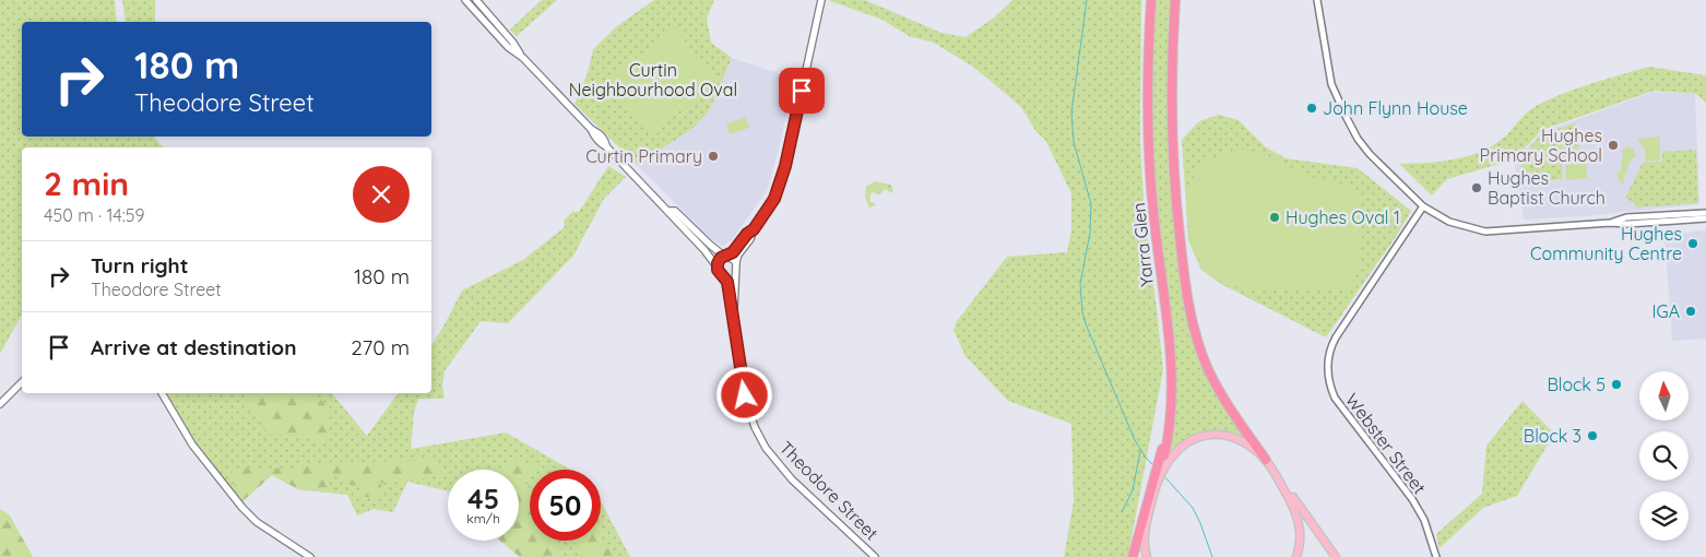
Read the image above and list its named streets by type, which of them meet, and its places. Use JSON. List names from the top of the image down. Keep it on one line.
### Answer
{"streets":{"highway":["Yarra Glen"],"main road":["Theodore Street"],"street":["Webster Street"]},"parks":["Curtin Neighbourhood Oval"],"places":["John Flynn House","Hughes Primary School","Curtin Primary","Hughes Baptist Church","Hughes Oval 1","Hughes Community Centre","IGA","Block 5","Block 3"],"north":"top","page":{"turn":["180 m","Theodore Street"],"heading":["2 min","450 m · 14:59"],"list":[{"name":"Turn right","note":"Theodore Street","value":"180 m"},{"name":"Arrive at destination","value":"270 m"}],"speed":"45 km/h","limit":"50"}}
